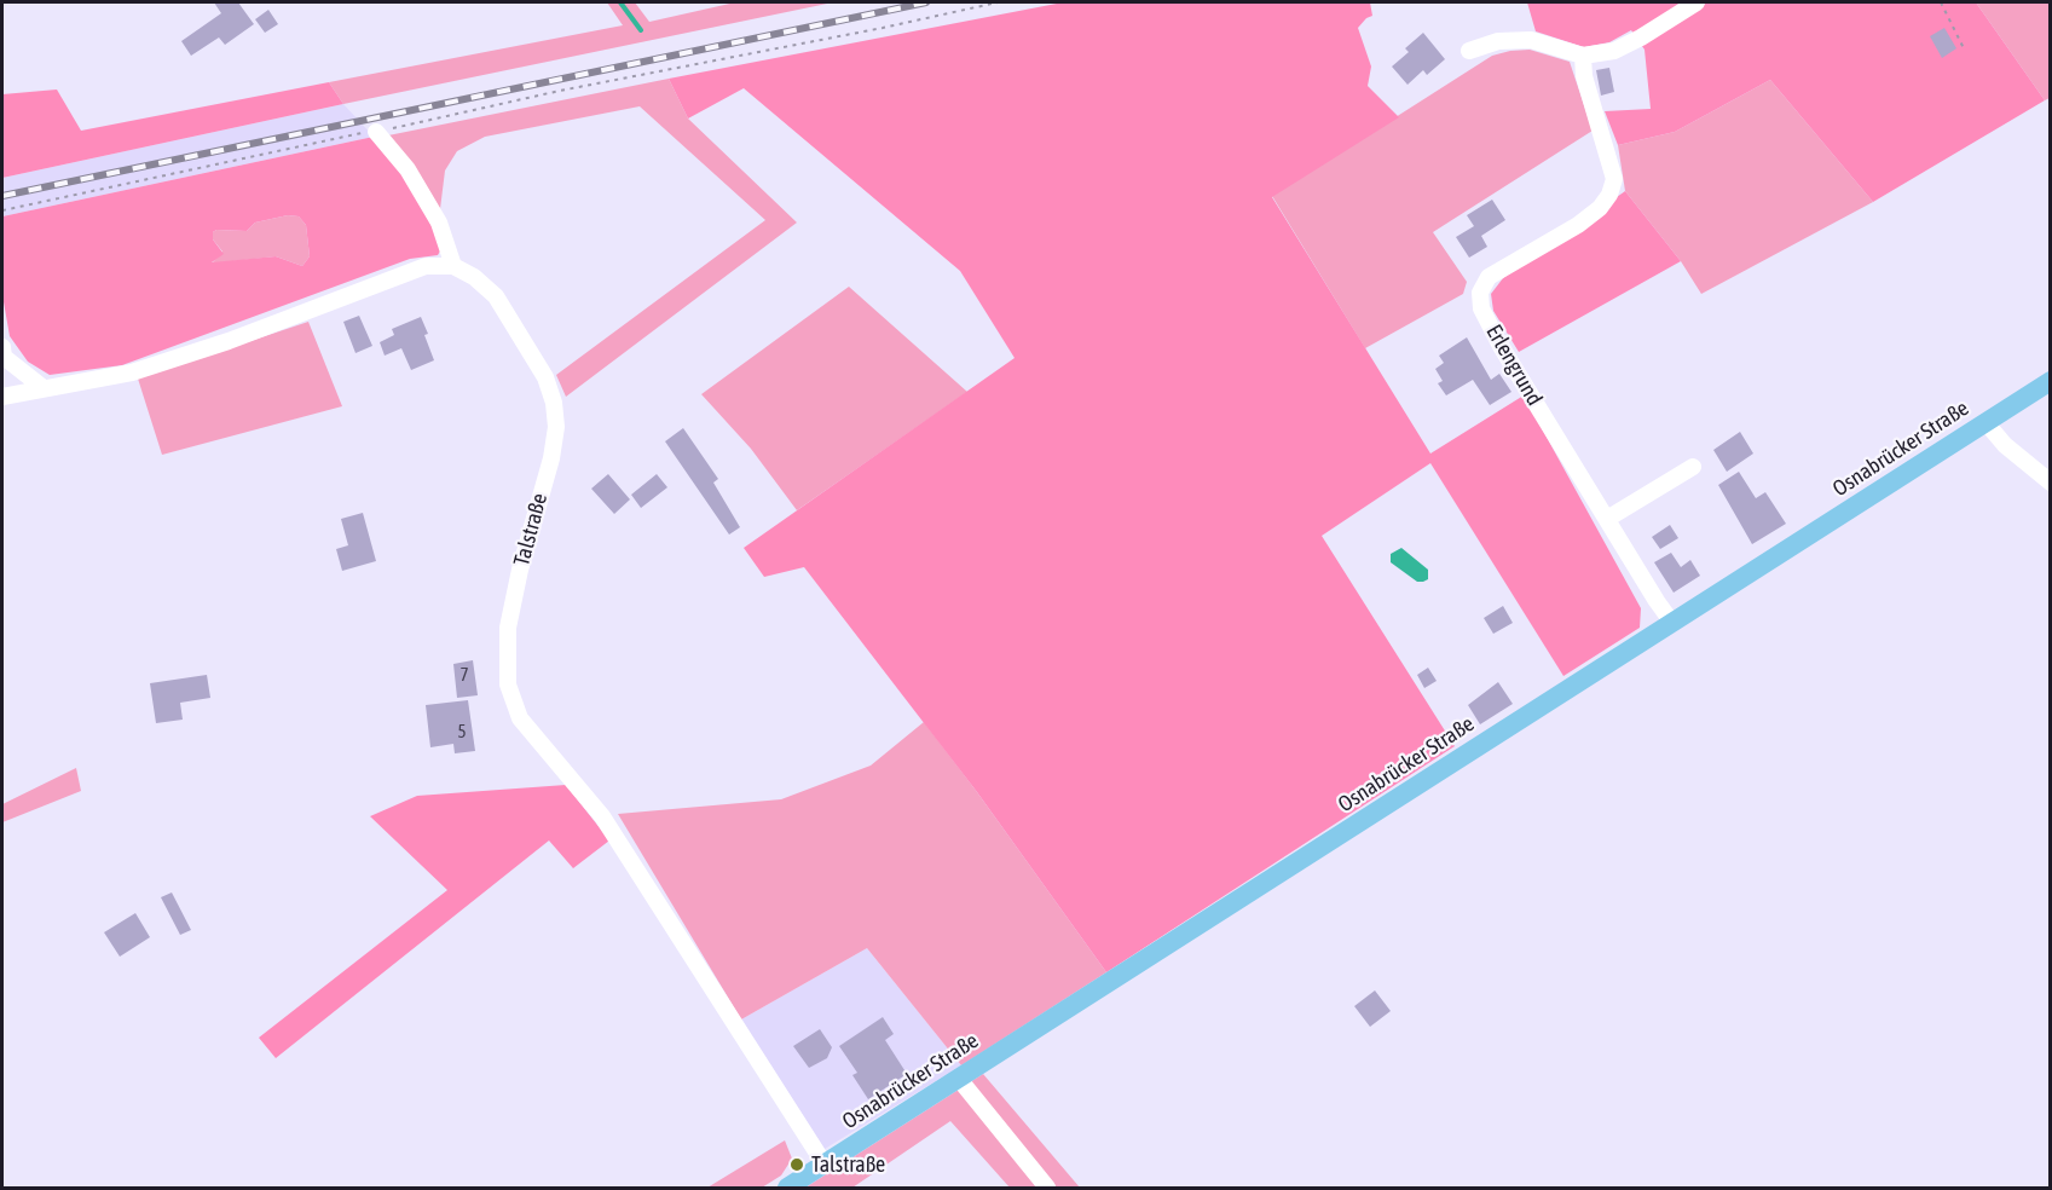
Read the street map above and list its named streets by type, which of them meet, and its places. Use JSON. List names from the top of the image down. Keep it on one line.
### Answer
{"streets":{"main road":["Osnabrücker Straße"],"street":["Erlengrund","Talstraße"]},"crossings":[["Erlengrund","Osnabrücker Straße"],["Osnabrücker Straße","Talstraße"]],"places":["Talstraße"],"house_numbers":["7","5"]}
